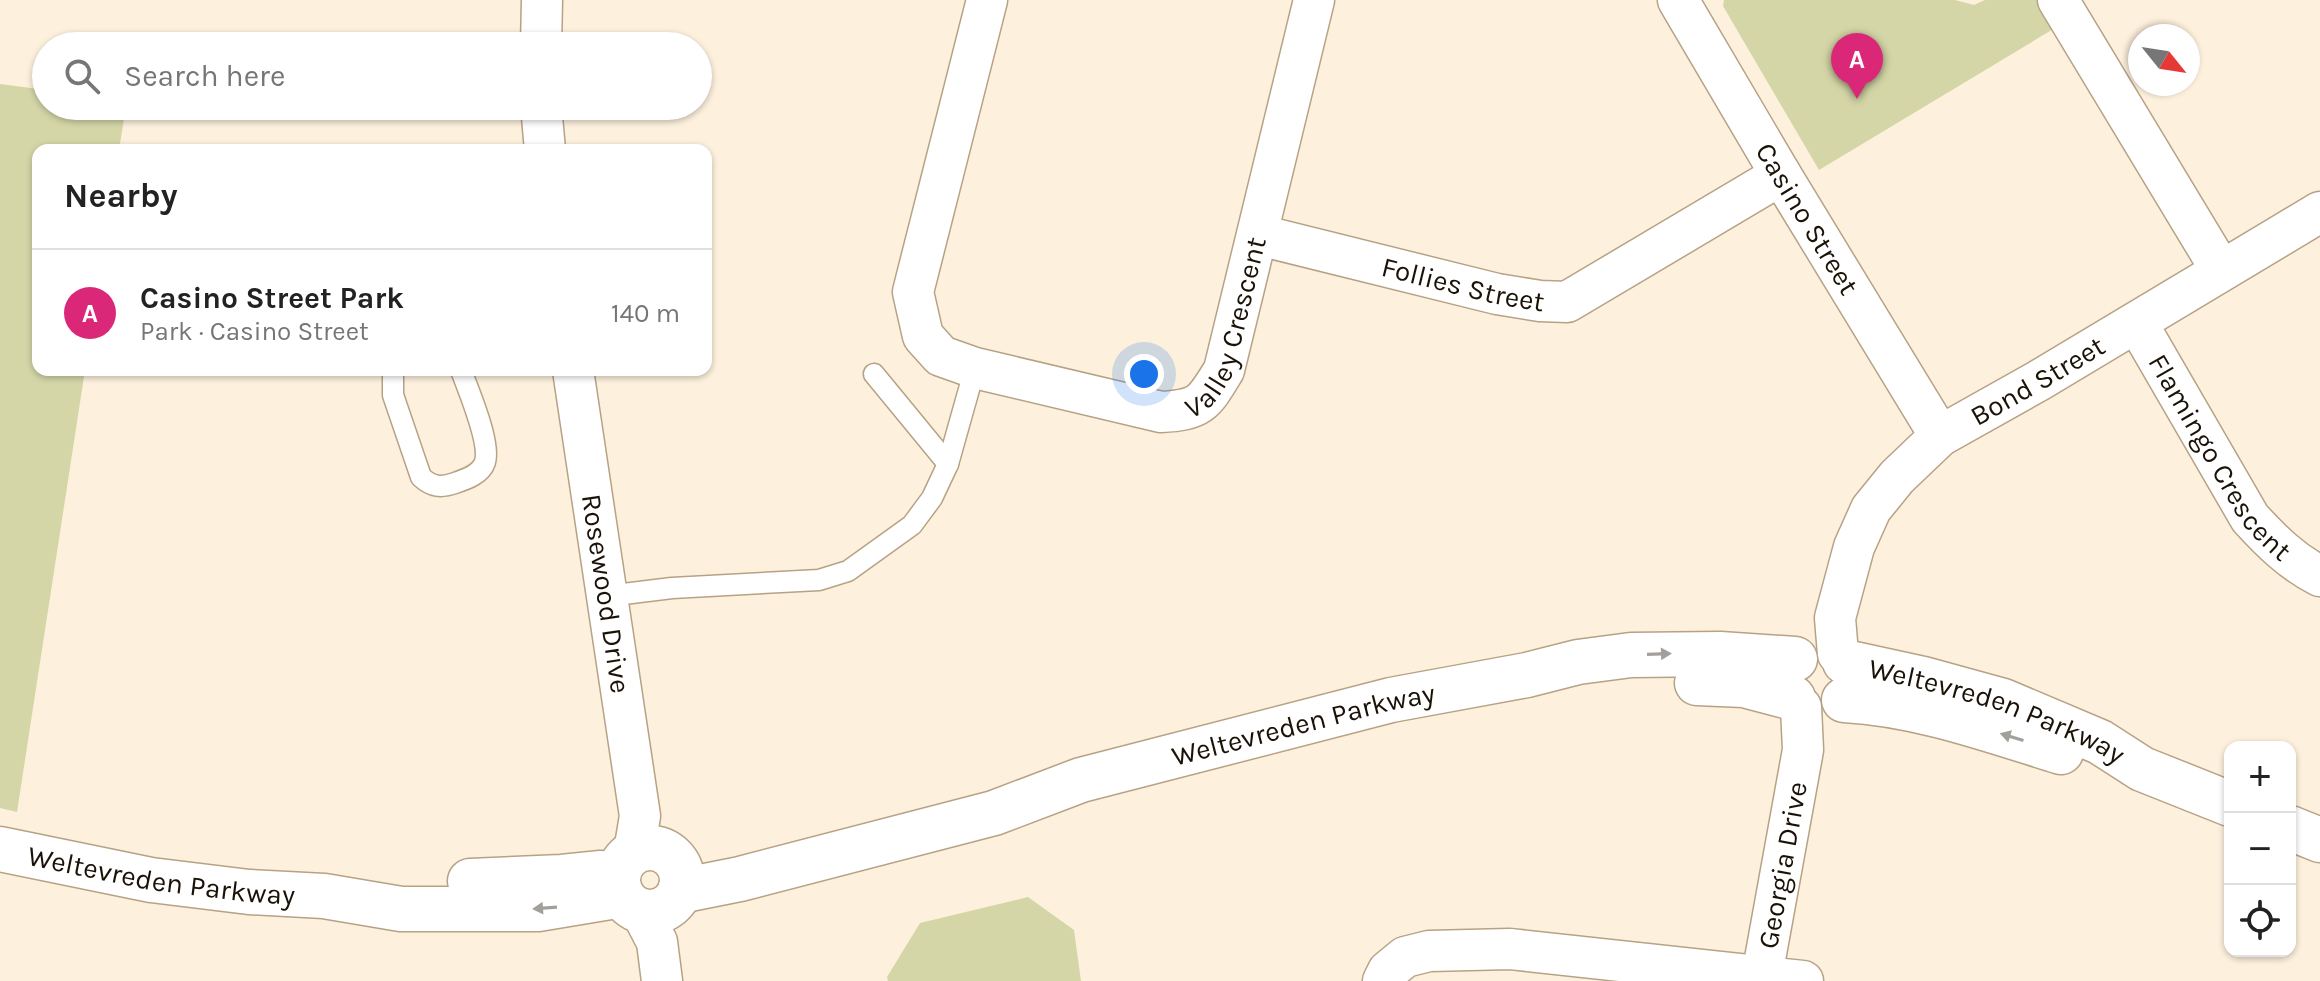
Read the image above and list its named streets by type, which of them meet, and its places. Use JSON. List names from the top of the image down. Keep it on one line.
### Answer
{"streets":{"street":["Casino Street","Follies Street","Valley Crescent","Bond Street","Flamingo Crescent","Rosewood Drive","Weltevreden Parkway","Georgia Drive"]},"crossings":[["Casino Street","Follies Street"],["Casino Street","Bond Street"],["Follies Street","Valley Crescent"],["Bond Street","Flamingo Crescent"],["Bond Street","Weltevreden Parkway"],["Bond Street","Georgia Drive"],["Rosewood Drive","Weltevreden Parkway"],["Weltevreden Parkway","Georgia Drive"]],"north":"bottom right","page":{"search":"Search here","pins":"A","heading":"Nearby","list":[{"mark":"A","name":"Casino Street Park","note":"Park · Casino Street","value":"140 m"}],"map_buttons":["+","−"]}}
